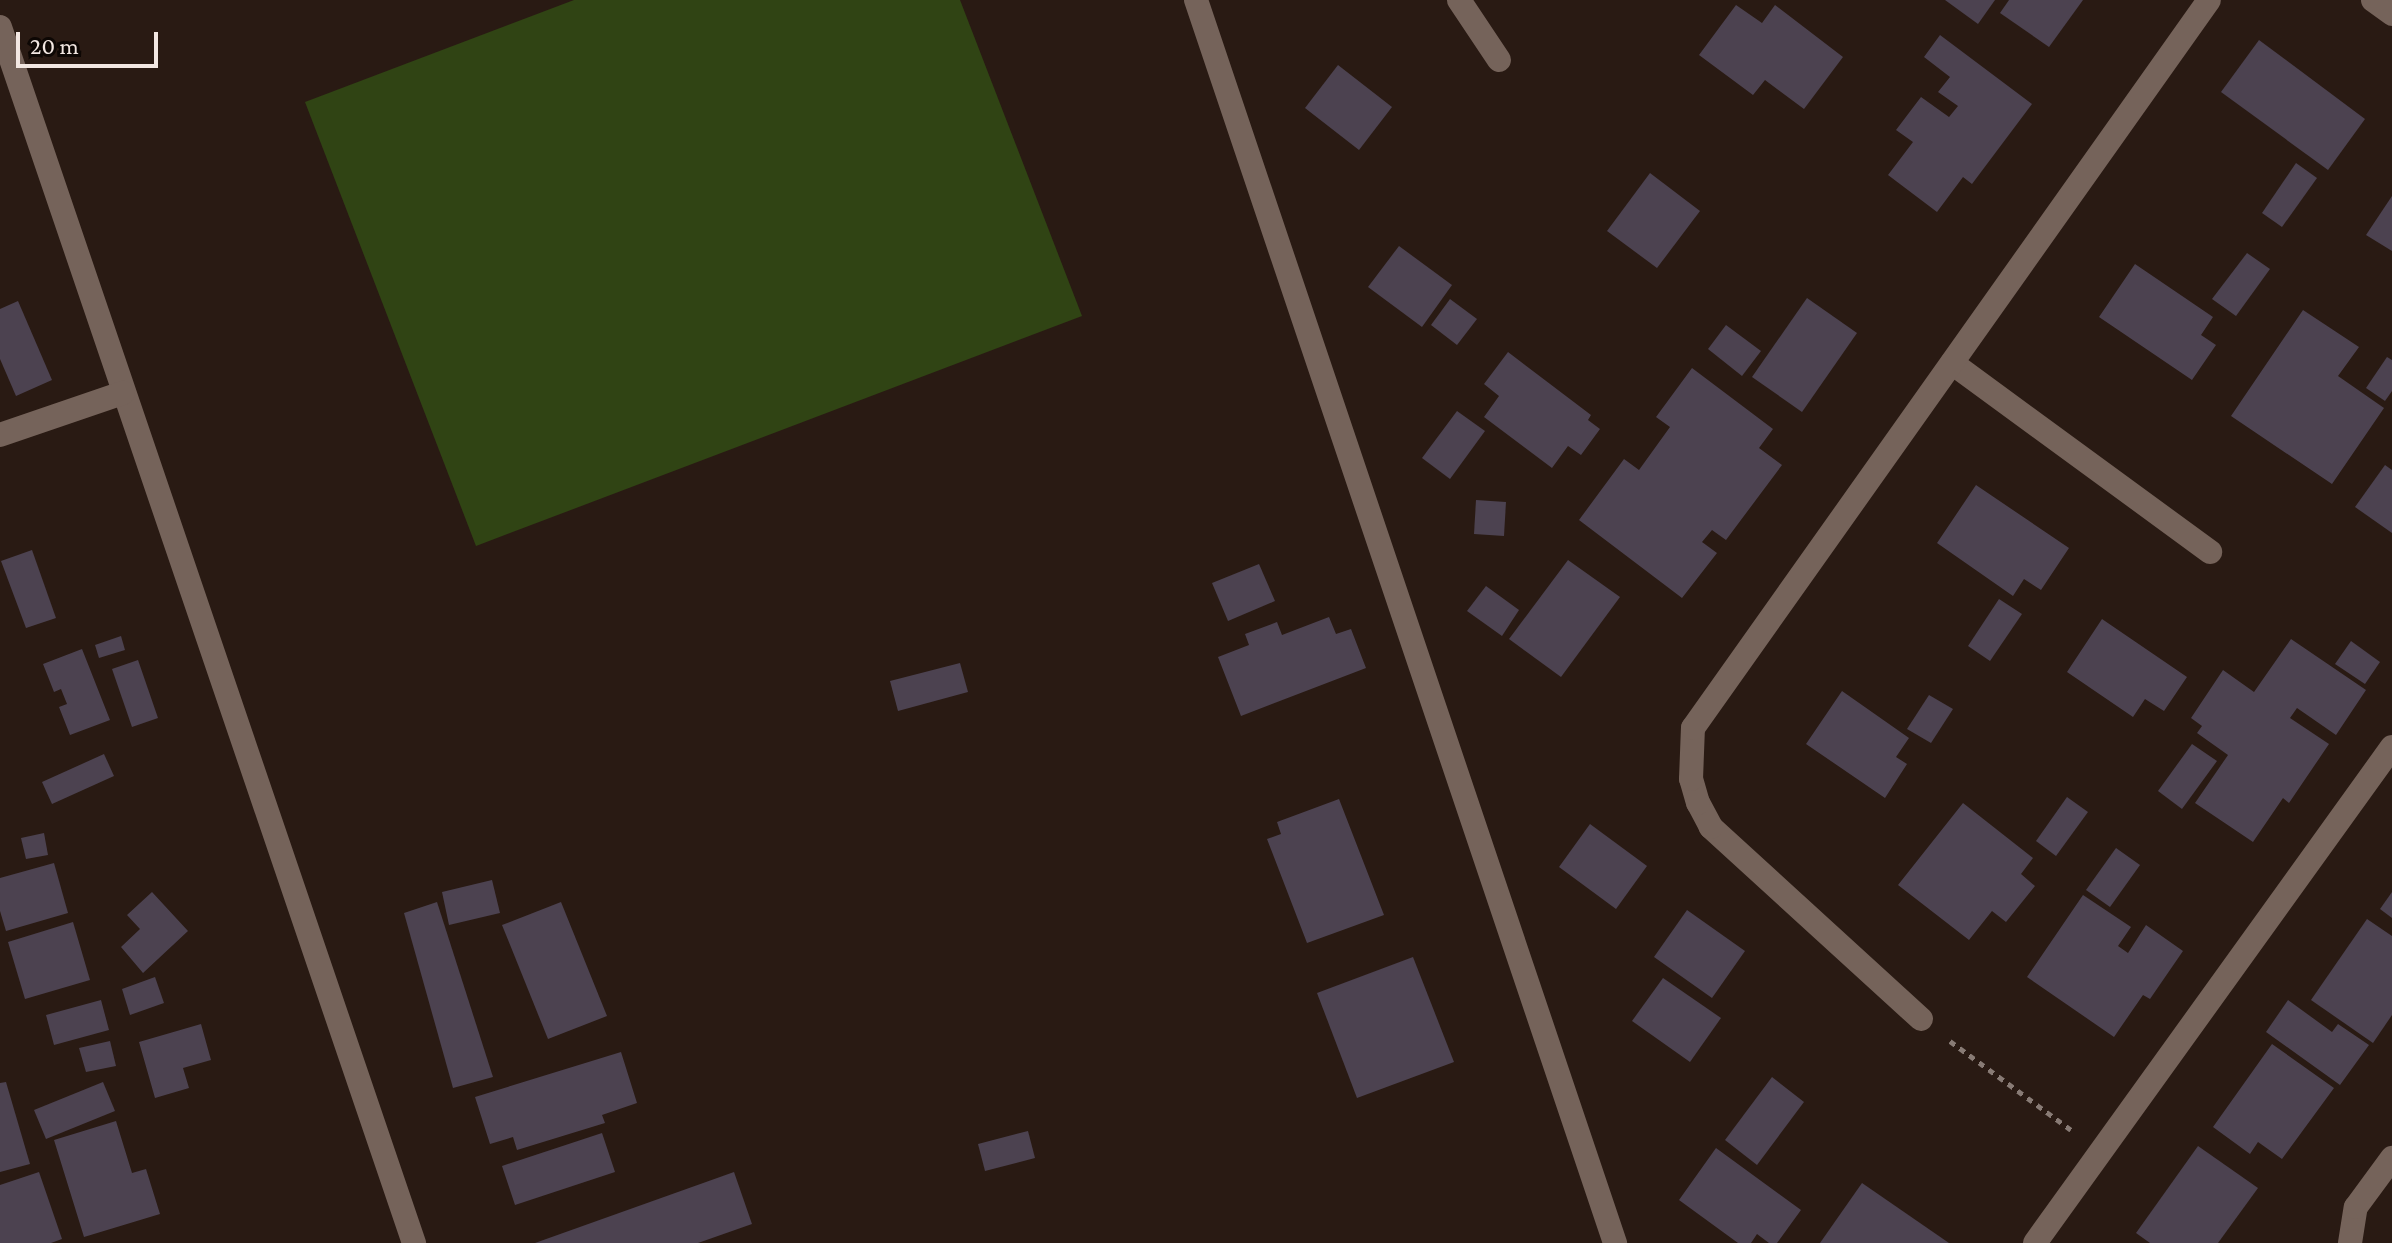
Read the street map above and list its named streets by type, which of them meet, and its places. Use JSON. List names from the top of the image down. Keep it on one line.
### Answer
{"scale_bar":"20 m"}
